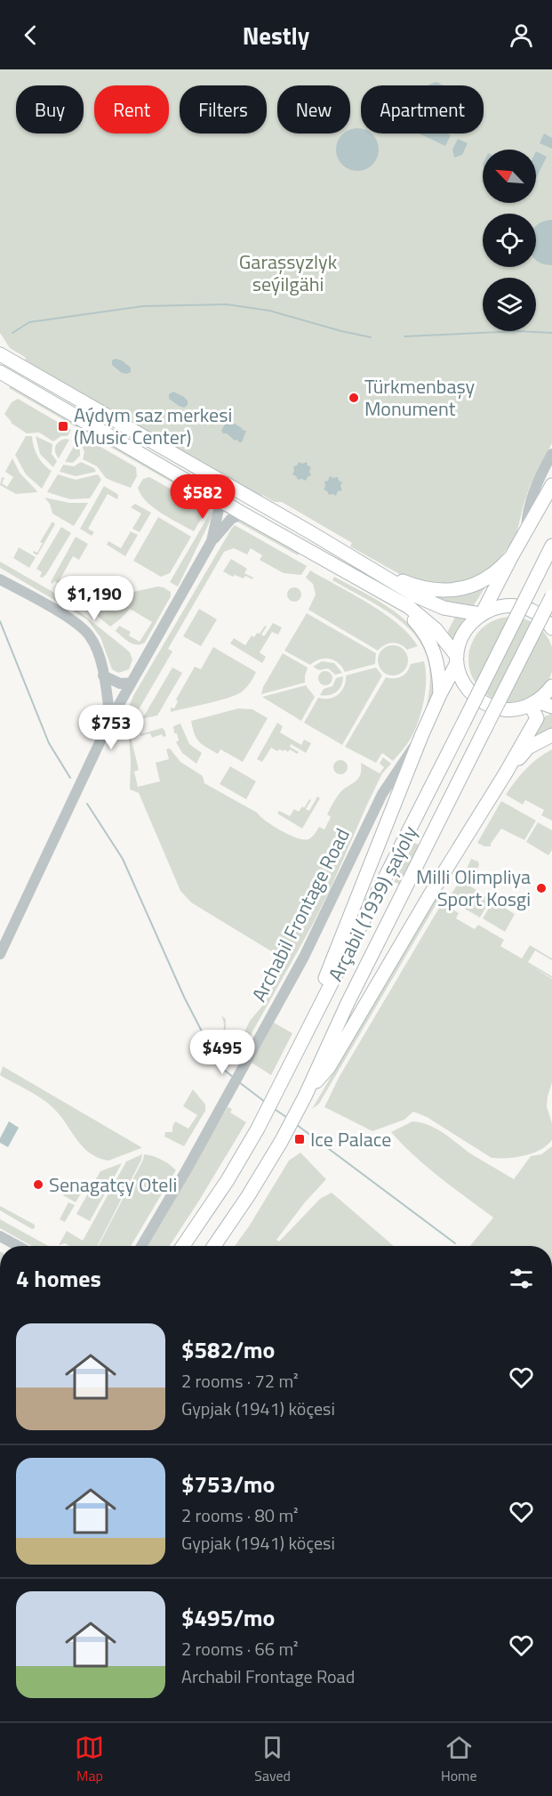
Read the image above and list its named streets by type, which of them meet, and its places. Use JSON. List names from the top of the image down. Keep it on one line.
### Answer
{"streets":{"main road":["Arçabil (1939) şaýoly"],"street":["Archabil Frontage Road"]},"parks":["Garaşsyzlyk seýilgähi"],"places":{"other":["Türkmenbaşy Monument","Milli Olimpliya Sport Kosgi","Senagatçy Oteli"],"transit":["Aýdym saz merkesi (Music Center)","Ice Palace"]},"north":"top left","page":{"header":"Nestly","chip":["Buy","Rent","Filters","New","Apartment"],"price":["$582","$1,190","$753","$495"],"heading":"4 homes","list":[{"name":"$582/mo","note":"2 rooms · 72 m² · Gypjak (1941) köçesi"},{"name":"$753/mo","note":"2 rooms · 80 m² · Gypjak (1941) köçesi"},{"name":"$495/mo","note":"2 rooms · 66 m² · Archabil Frontage Road"}],"tabs":["Map","Saved","Home"]}}
